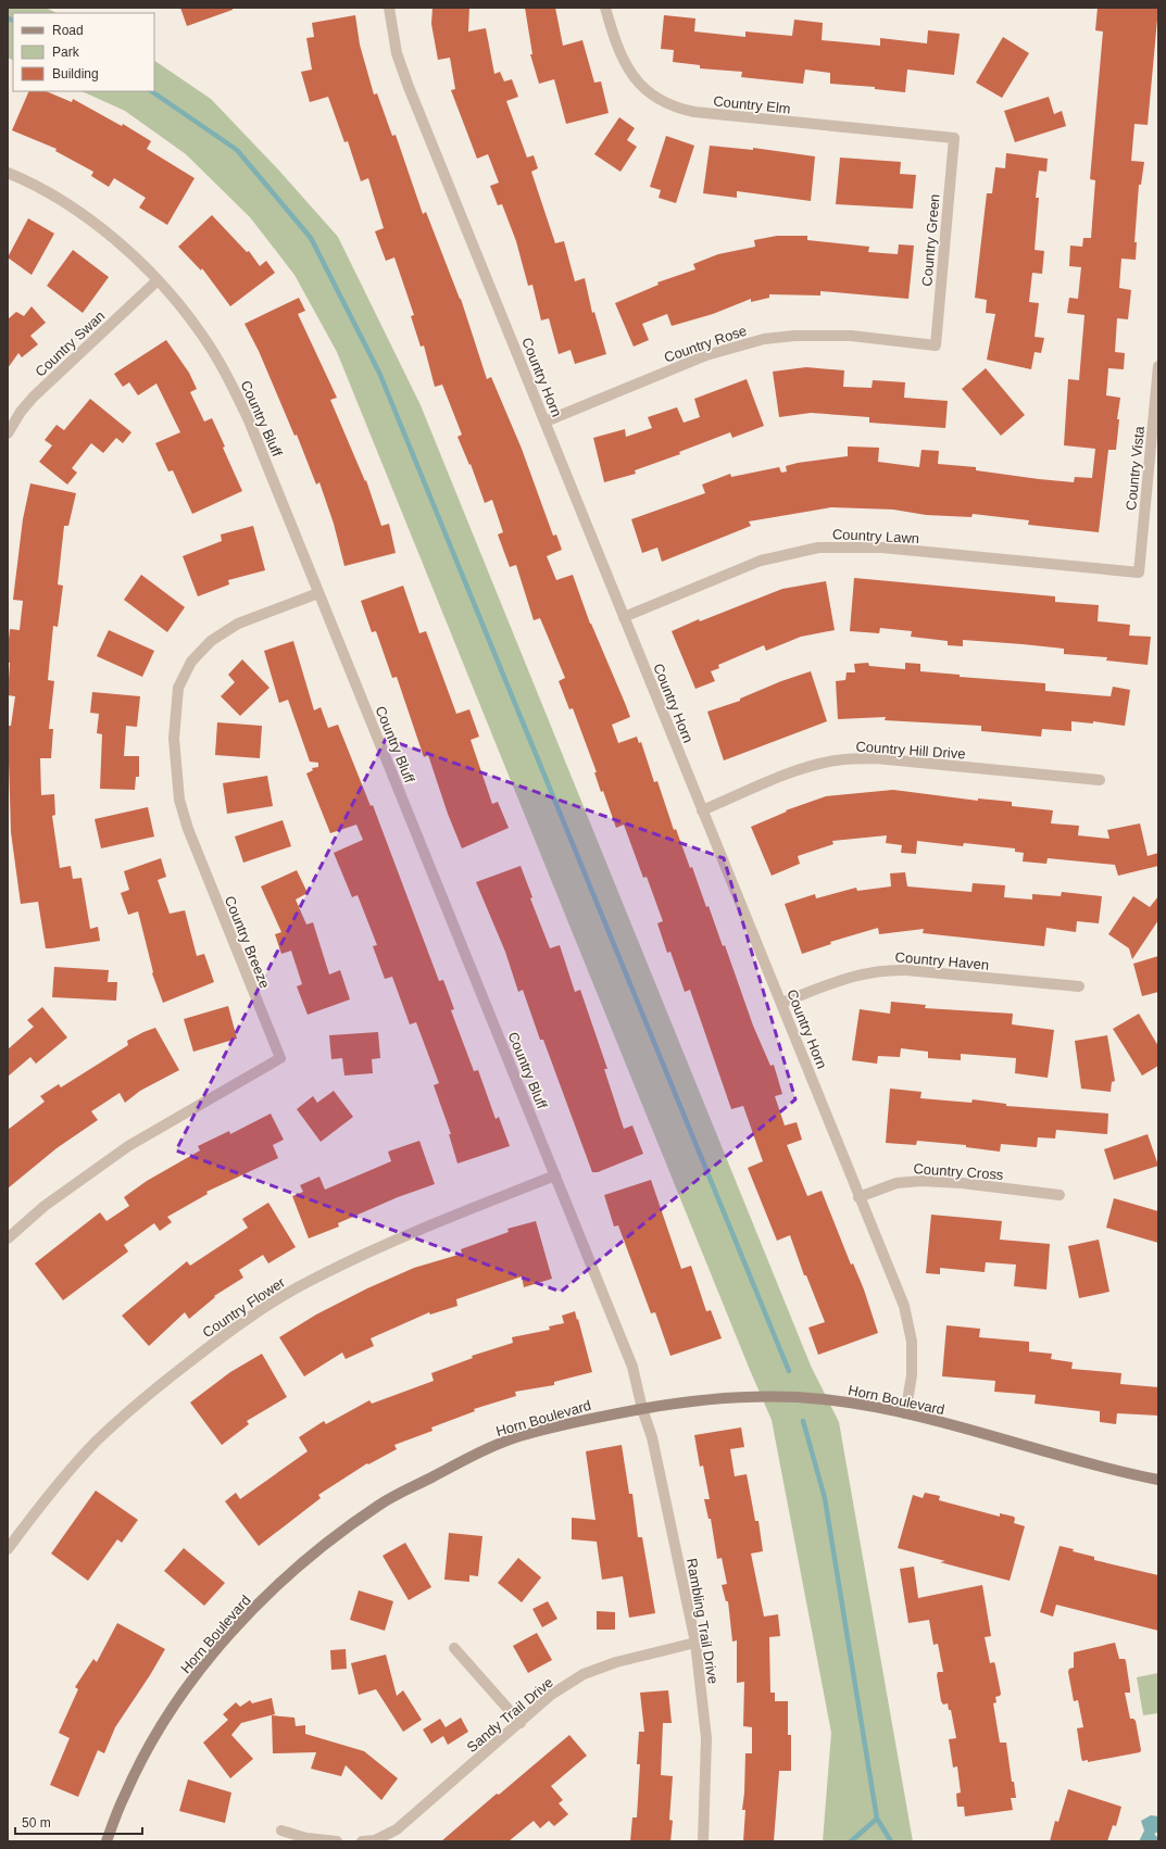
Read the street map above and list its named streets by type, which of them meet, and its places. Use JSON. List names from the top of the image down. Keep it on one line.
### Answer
{"streets":{"street":["Country Elm","Country Green","Country Swan","Country Rose","Country Horn","Country Bluff","Country Vista","Country Lawn","Country Hill Drive","Country Breeze","Country Haven","Country Cross","Country Flower","Horn Boulevard","Rambling Trail Drive","Sandy Trail Drive"]},"crossings":[["Country Elm","Country Green"],["Country Green","Country Rose"],["Country Swan","Country Bluff"],["Country Rose","Country Horn"],["Country Horn","Country Lawn"],["Country Horn","Country Hill Drive"],["Country Horn","Country Haven"],["Country Horn","Country Cross"],["Country Horn","Horn Boulevard"],["Country Bluff","Country Breeze"],["Country Bluff","Country Flower"],["Country Bluff","Horn Boulevard"],["Country Bluff","Rambling Trail Drive"],["Country Vista","Country Lawn"],["Horn Boulevard","Rambling Trail Drive"],["Rambling Trail Drive","Sandy Trail Drive"]],"legend":["Road","Park","Building"],"scale_bar":"50 m"}
